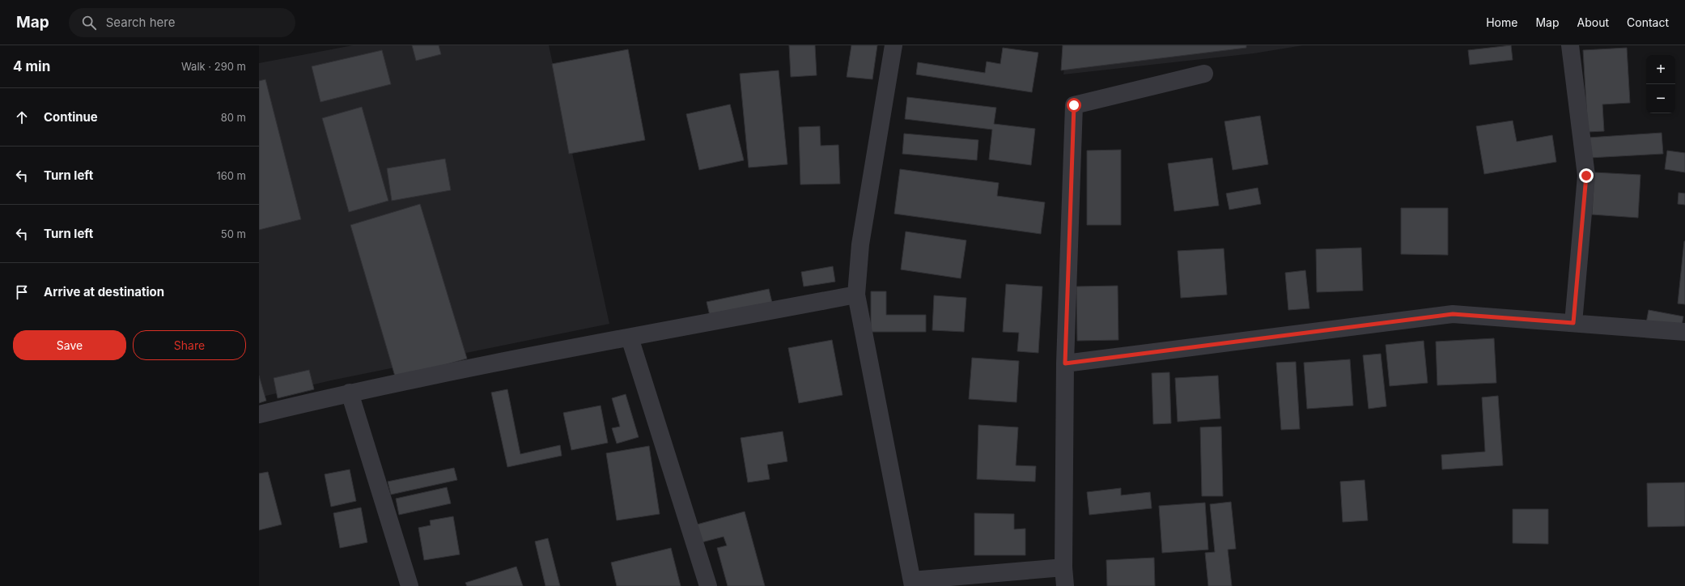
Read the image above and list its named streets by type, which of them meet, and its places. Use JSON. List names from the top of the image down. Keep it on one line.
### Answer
{"page":{"header":"Map","search":"Search here","nav":["Home","Map","About","Contact"],"heading":["4 min","Walk · 290 m"],"map_buttons":["+","−"],"list":[["Continue","80 m"],["Turn left","160 m"],["Turn left","50 m"],"Arrive at destination"],"buttons":["Save","Share"]}}
